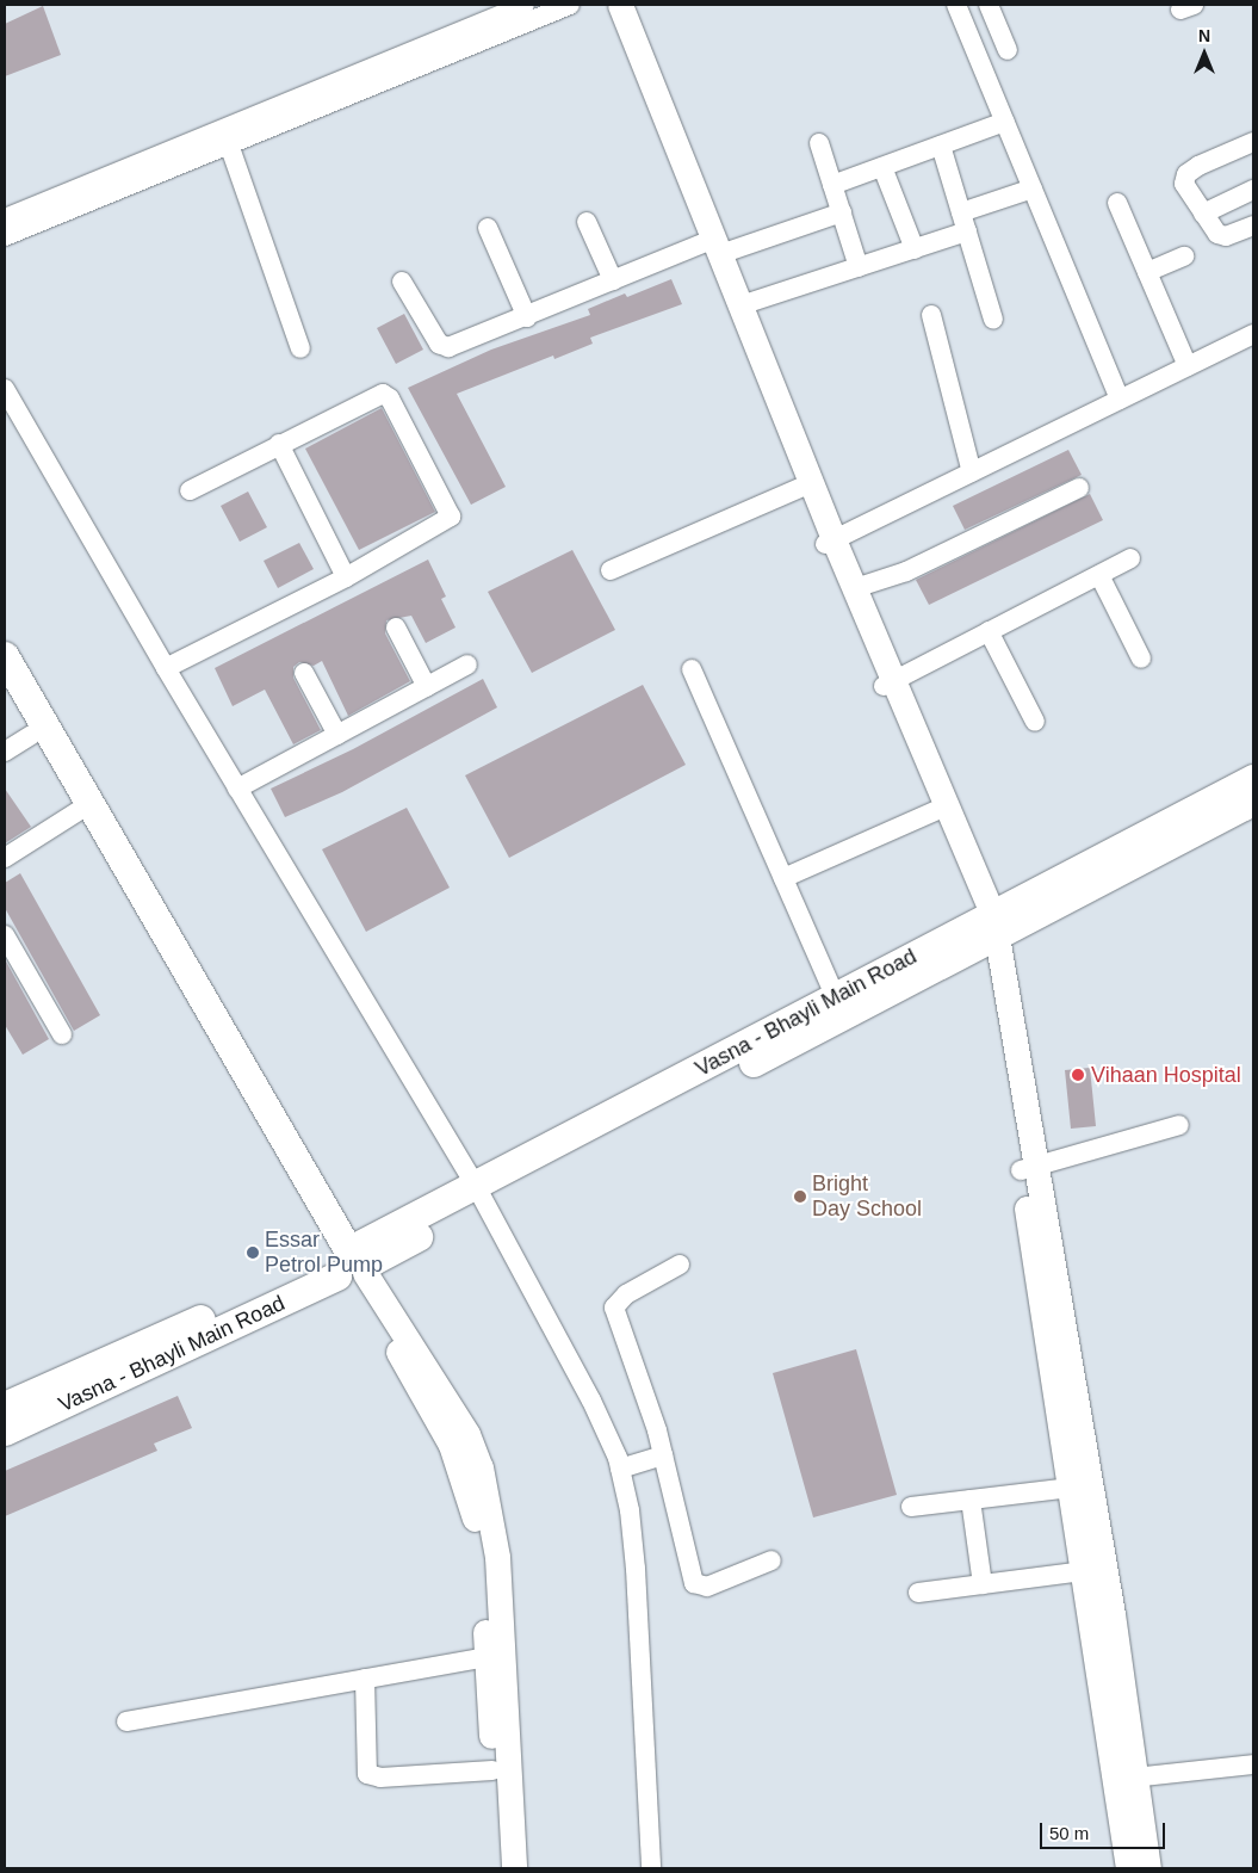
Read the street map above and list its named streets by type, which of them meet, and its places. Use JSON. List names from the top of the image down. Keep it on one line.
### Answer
{"streets":{"main road":["Vasna - Bhayli Main Road"]},"places":["Vihaan Hospital","Bright Day School","Essar Petrol Pump"],"scale_bar":"50 m","north":"top"}
